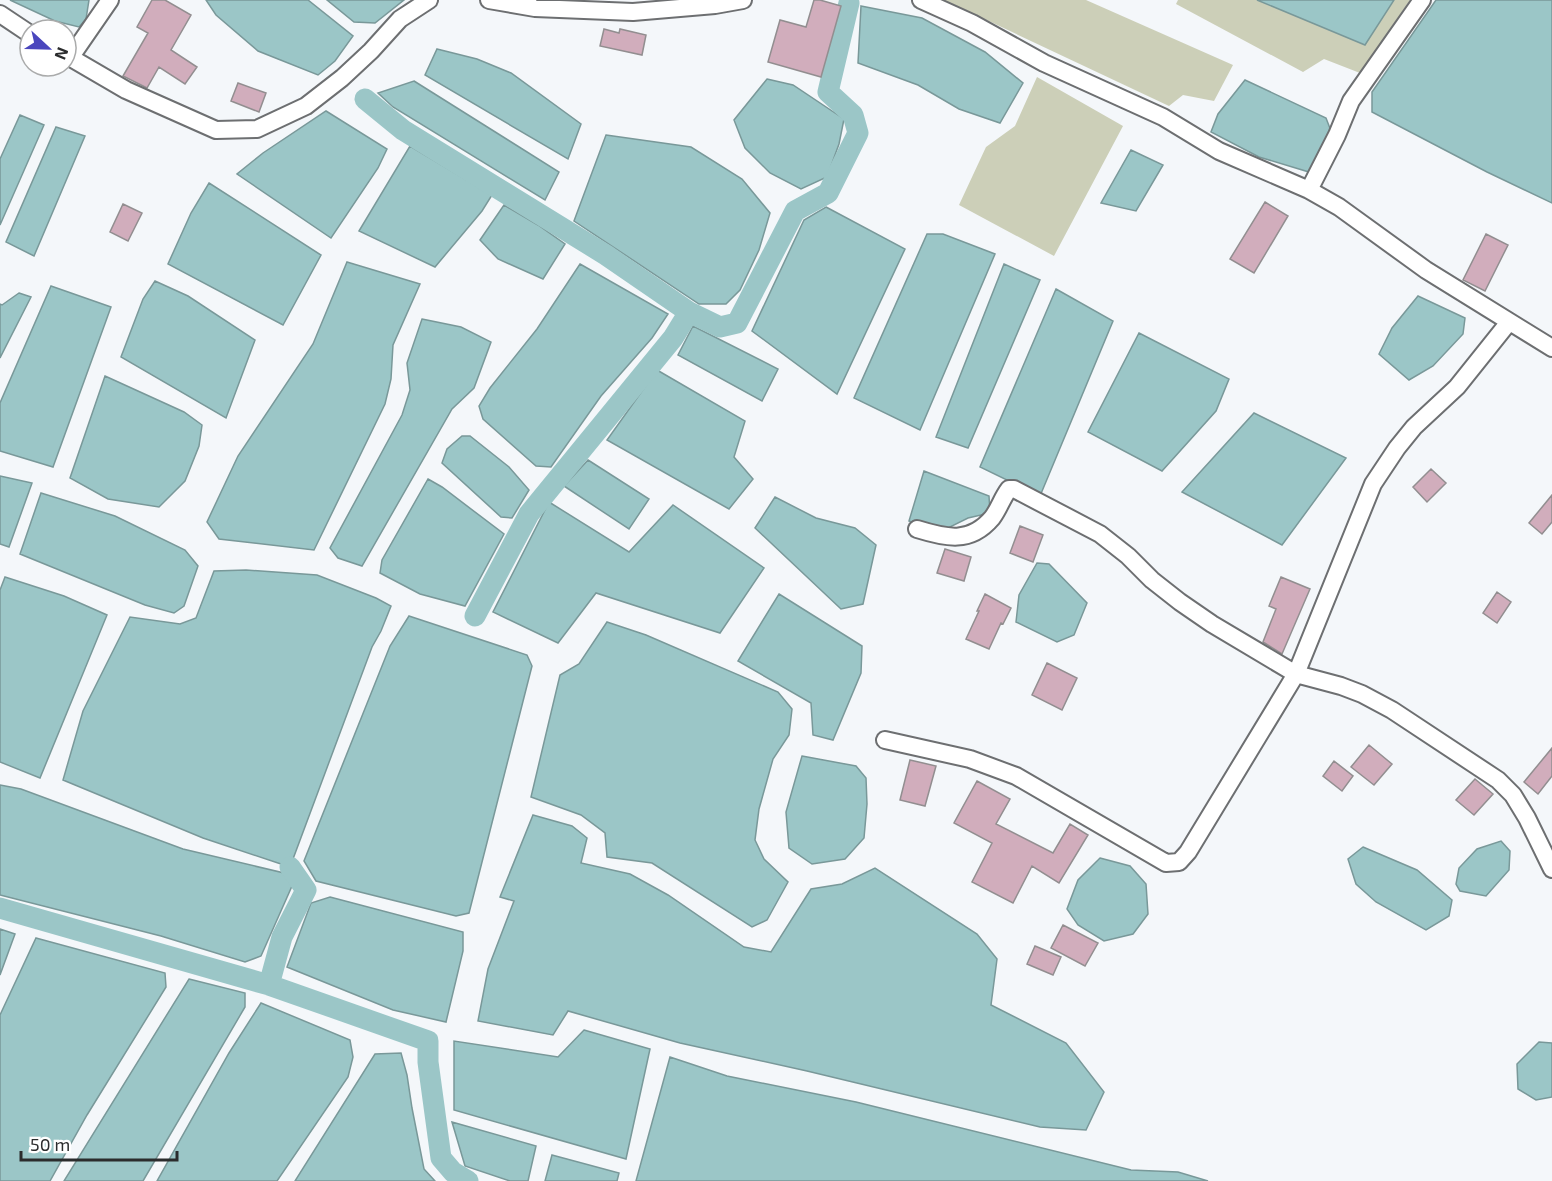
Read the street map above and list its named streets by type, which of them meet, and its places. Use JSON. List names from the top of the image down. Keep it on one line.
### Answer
{"scale_bar":"50 m","north":"right"}
